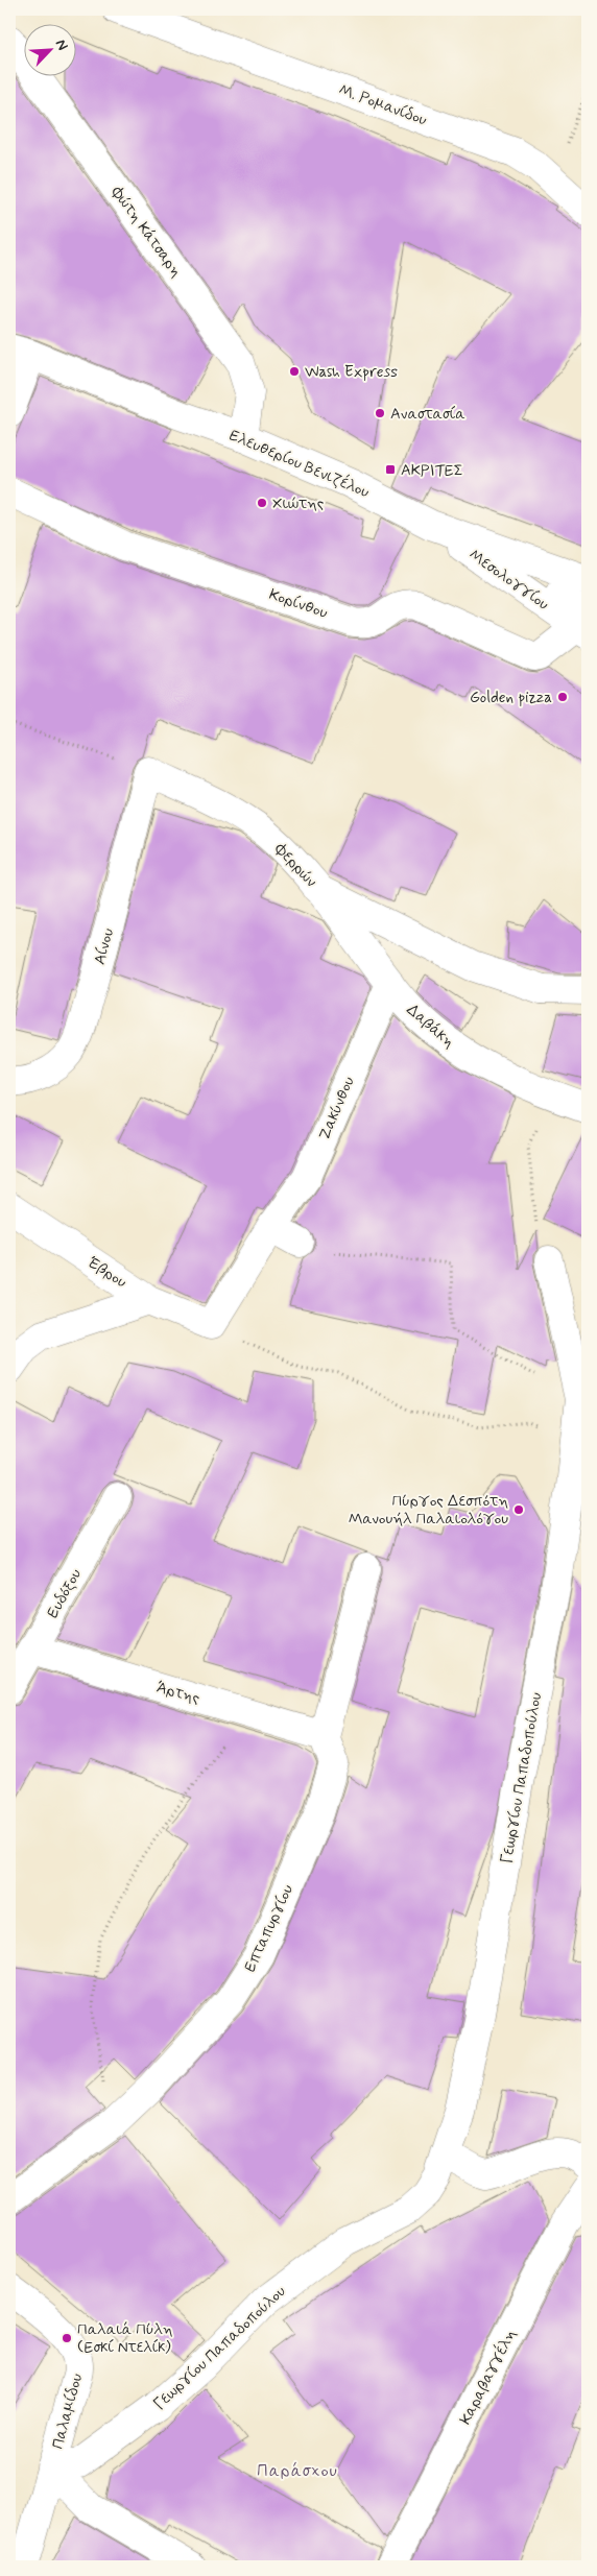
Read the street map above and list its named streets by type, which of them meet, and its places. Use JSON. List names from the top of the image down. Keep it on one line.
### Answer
{"streets":{"street":["Μ. Ρομανίδου","Φώτη Κάτσαρη","Ελευθερίου Βενιζέλου","Μεσολογγίου","Κορίνθου","Φερρών","Αίνου","Δαβάκη","Ζακύνθου","Έβρου","Ευδόξου","Άρτης","Γεωργίου Παπαδοπούλου","Επταπυργίου","Καραβαγγέλη","Παλαμίδου"]},"crossings":[["Φώτη Κάτσαρη","Ελευθερίου Βενιζέλου"],["Ελευθερίου Βενιζέλου","Μεσολογγίου"],["Μεσολογγίου","Κορίνθου"],["Φερρών","Αίνου"],["Φερρών","Δαβάκη"],["Δαβάκη","Ζακύνθου"],["Ζακύνθου","Έβρου"],["Ευδόξου","Άρτης"],["Άρτης","Επταπυργίου"],["Γεωργίου Παπαδοπούλου","Παλαμίδου"]],"districts":["Παράσχου"],"places":{"other":["Wash Express","Αναστασία","Χιώτης","Golden pizza","Πύργος Δεσπότη Μανουήλ Παλαιολόγου","Παλαιά Πύλη (Εσκί Ντελίκ)"],"transit":["ΑΚΡΙΤΕΣ"]},"north":"top right"}
